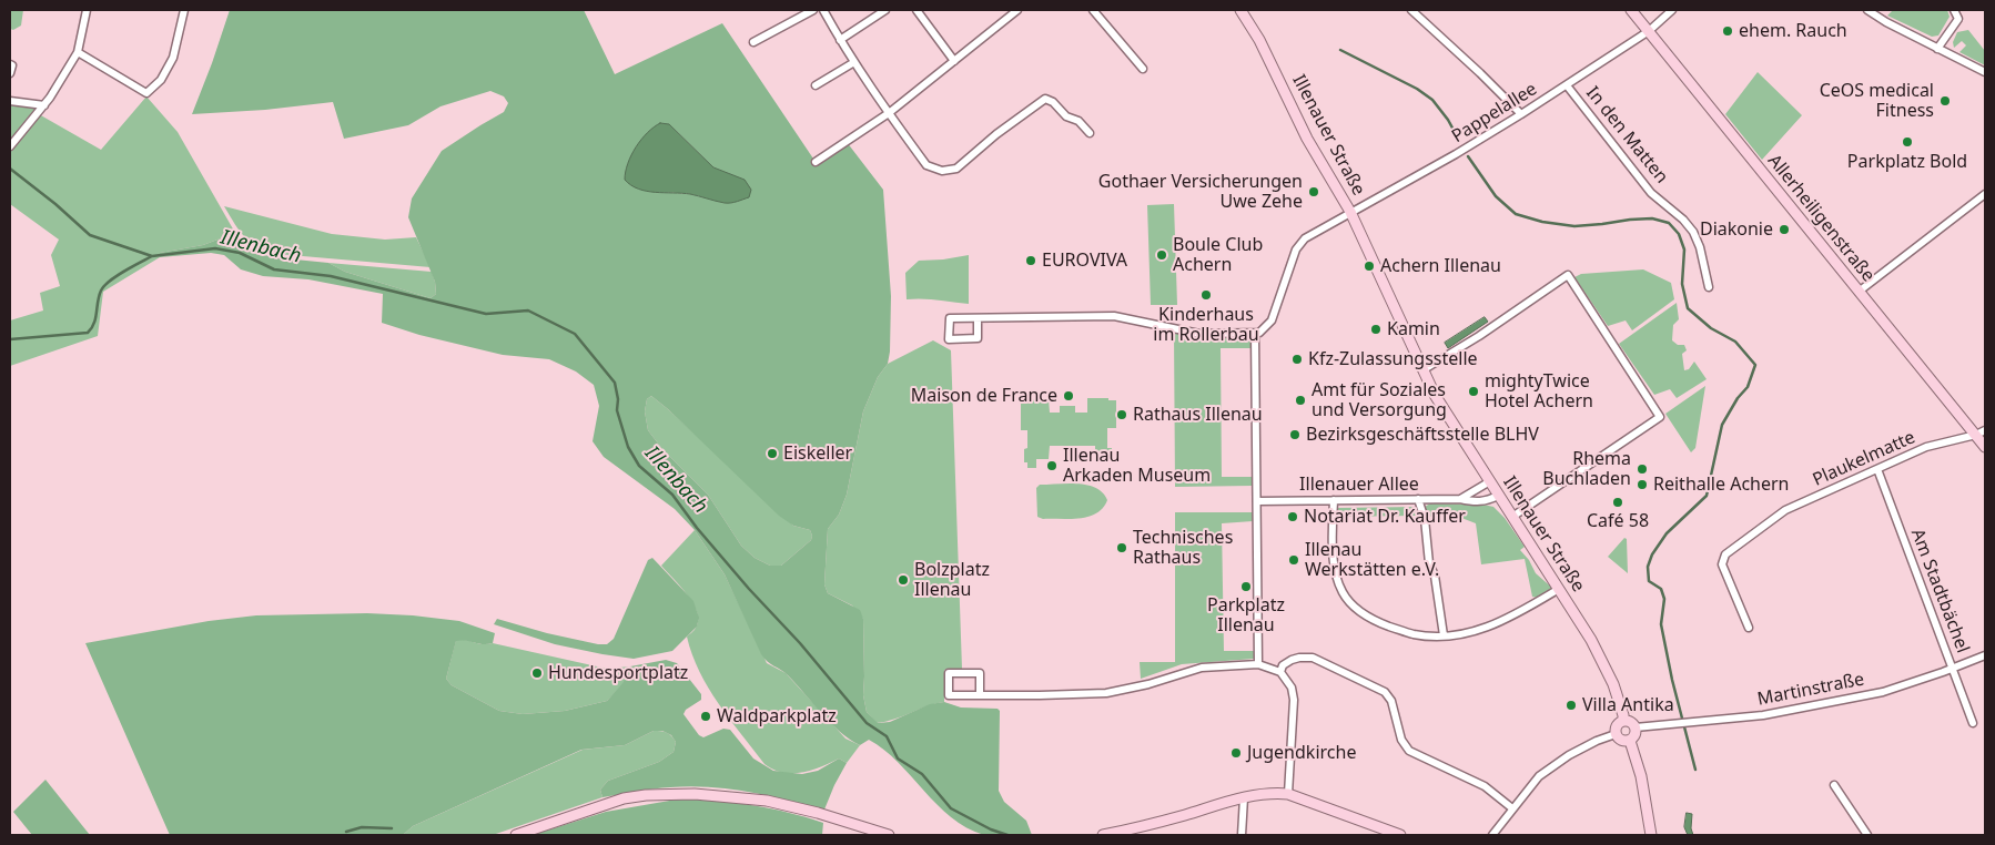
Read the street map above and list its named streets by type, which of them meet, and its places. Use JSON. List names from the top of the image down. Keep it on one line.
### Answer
{"streets":{"main road":["Illenauer Straße","Allerheiligenstraße"],"street":["Pappelallee","In den Matten","Plaukelmatte","Illenauer Allee","Am Stadtbächel","Martinstraße"]},"crossings":[["Pappelallee","Illenauer Straße"],["Pappelallee","In den Matten"],["Pappelallee","Allerheiligenstraße"],["Illenauer Straße","Illenauer Allee"],["Illenauer Straße","Martinstraße"],["Allerheiligenstraße","Plaukelmatte"],["Plaukelmatte","Am Stadtbächel"],["Am Stadtbächel","Martinstraße"]],"water":["Illenbach"],"places":["ehem. Rauch","CeOS medical Fitness","Parkplatz Bold","Gothaer Versicherungen Uwe Zehe","Diakonie","Boule Club Achern","EUROVIVA","Achern Illenau","Kinderhaus im Rollerbau","Kamin","Kfz-Zulassungsstelle","mightyTwice Hotel Achern","Maison de France","Amt für Soziales und Versorgung","Rathaus Illenau","Bezirksgeschäftsstelle BLHV","Eiskeller","Illenau Arkaden Museum","Rhema Buchladen","Reithalle Achern","Café 58","Notariat Dr. Kauffer","Technisches Rathaus","Illenau Werkstätten e.V.","Bolzplatz Illenau","Parkplatz Illenau","Hundesportplatz","Villa Antika","Waldparkplatz","Jugendkirche"]}
